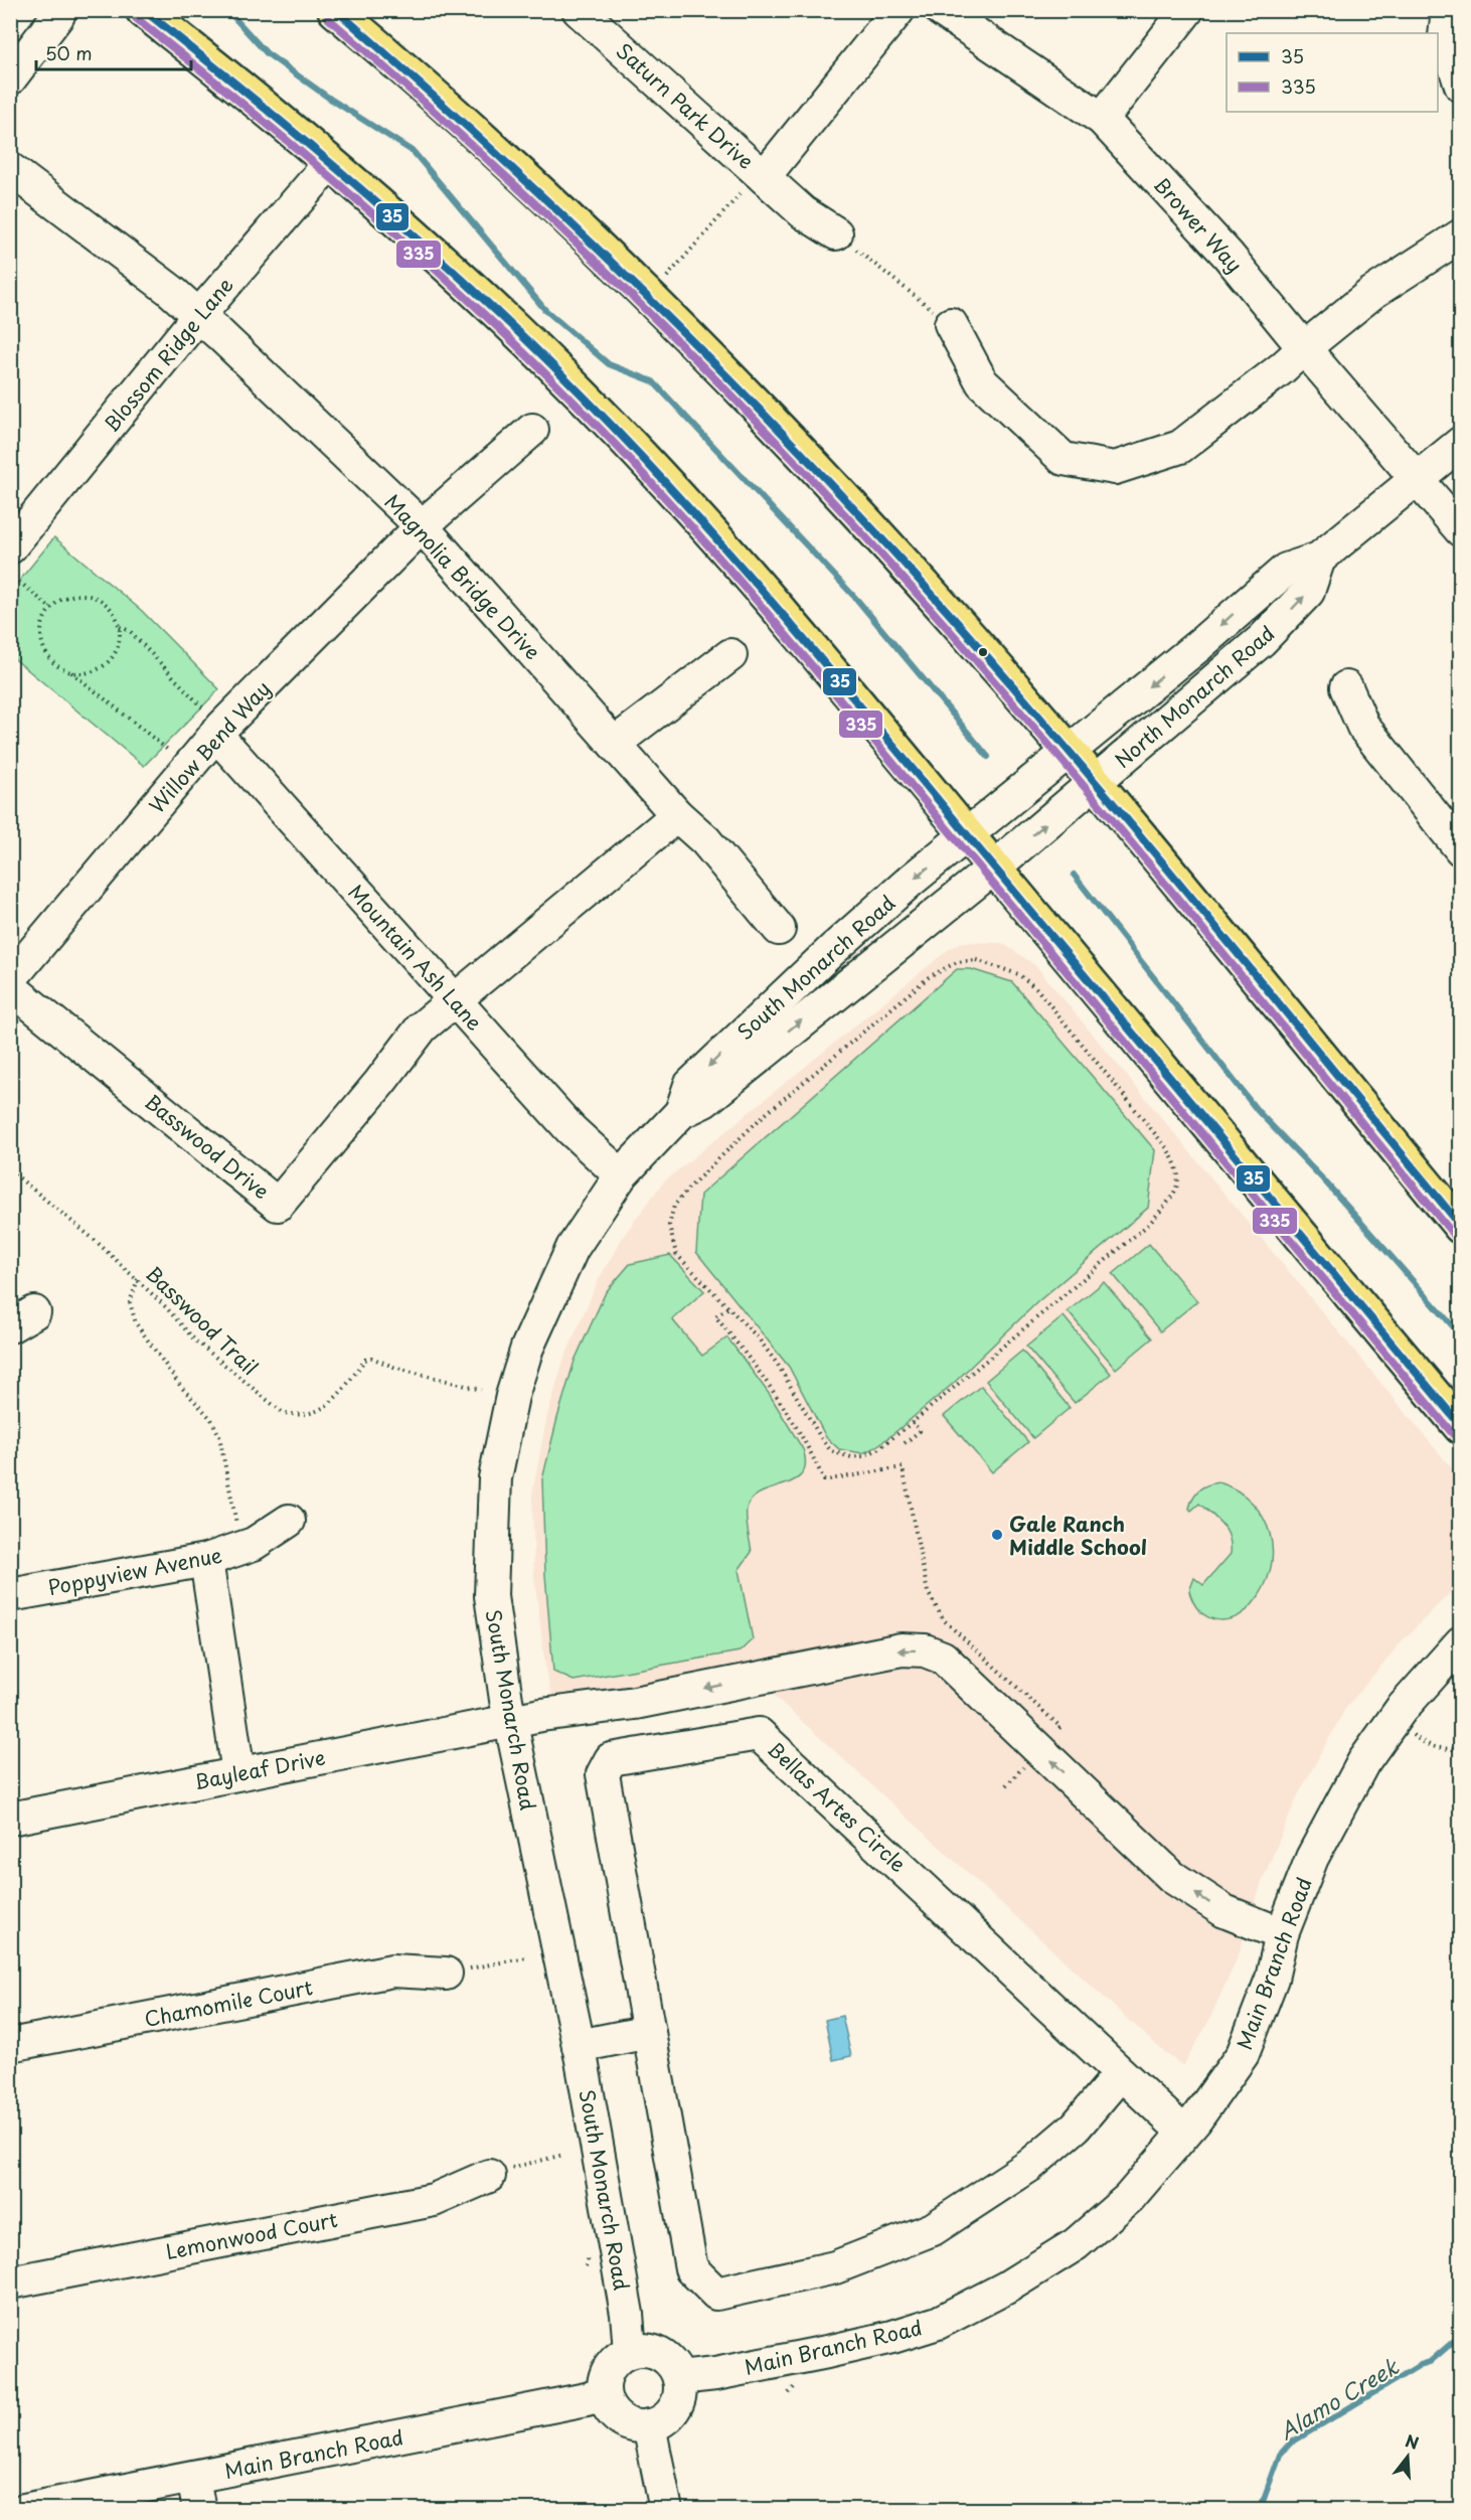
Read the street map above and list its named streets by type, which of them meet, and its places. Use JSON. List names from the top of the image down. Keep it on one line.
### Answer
{"streets":{"street":["Saturn Park Drive","Brower Way","Blossom Ridge Lane","Magnolia Bridge Drive","North Monarch Road","Willow Bend Way","Mountain Ash Lane","South Monarch Road","Basswood Drive","Poppyview Avenue","Bayleaf Drive","Bellas Artes Circle","Main Branch Road","Chamomile Court","Lemonwood Court"],"path":["Basswood Trail"]},"crossings":[["Brower Way","North Monarch Road"],["Blossom Ridge Lane","Magnolia Bridge Drive"],["Magnolia Bridge Drive","Willow Bend Way"],["North Monarch Road","South Monarch Road"],["Willow Bend Way","Mountain Ash Lane"],["Mountain Ash Lane","South Monarch Road"],["Mountain Ash Lane","Basswood Drive"],["South Monarch Road","Bayleaf Drive"],["South Monarch Road","Main Branch Road"],["Bayleaf Drive","Main Branch Road"],["Bellas Artes Circle","Main Branch Road"]],"one_way":["Bayleaf Drive"],"water":["Alamo Creek"],"places":["Gale Ranch Middle School"],"lines":["transit line 35","transit line 335"],"legend":["35","335"],"scale_bar":"50 m","north":"top"}
